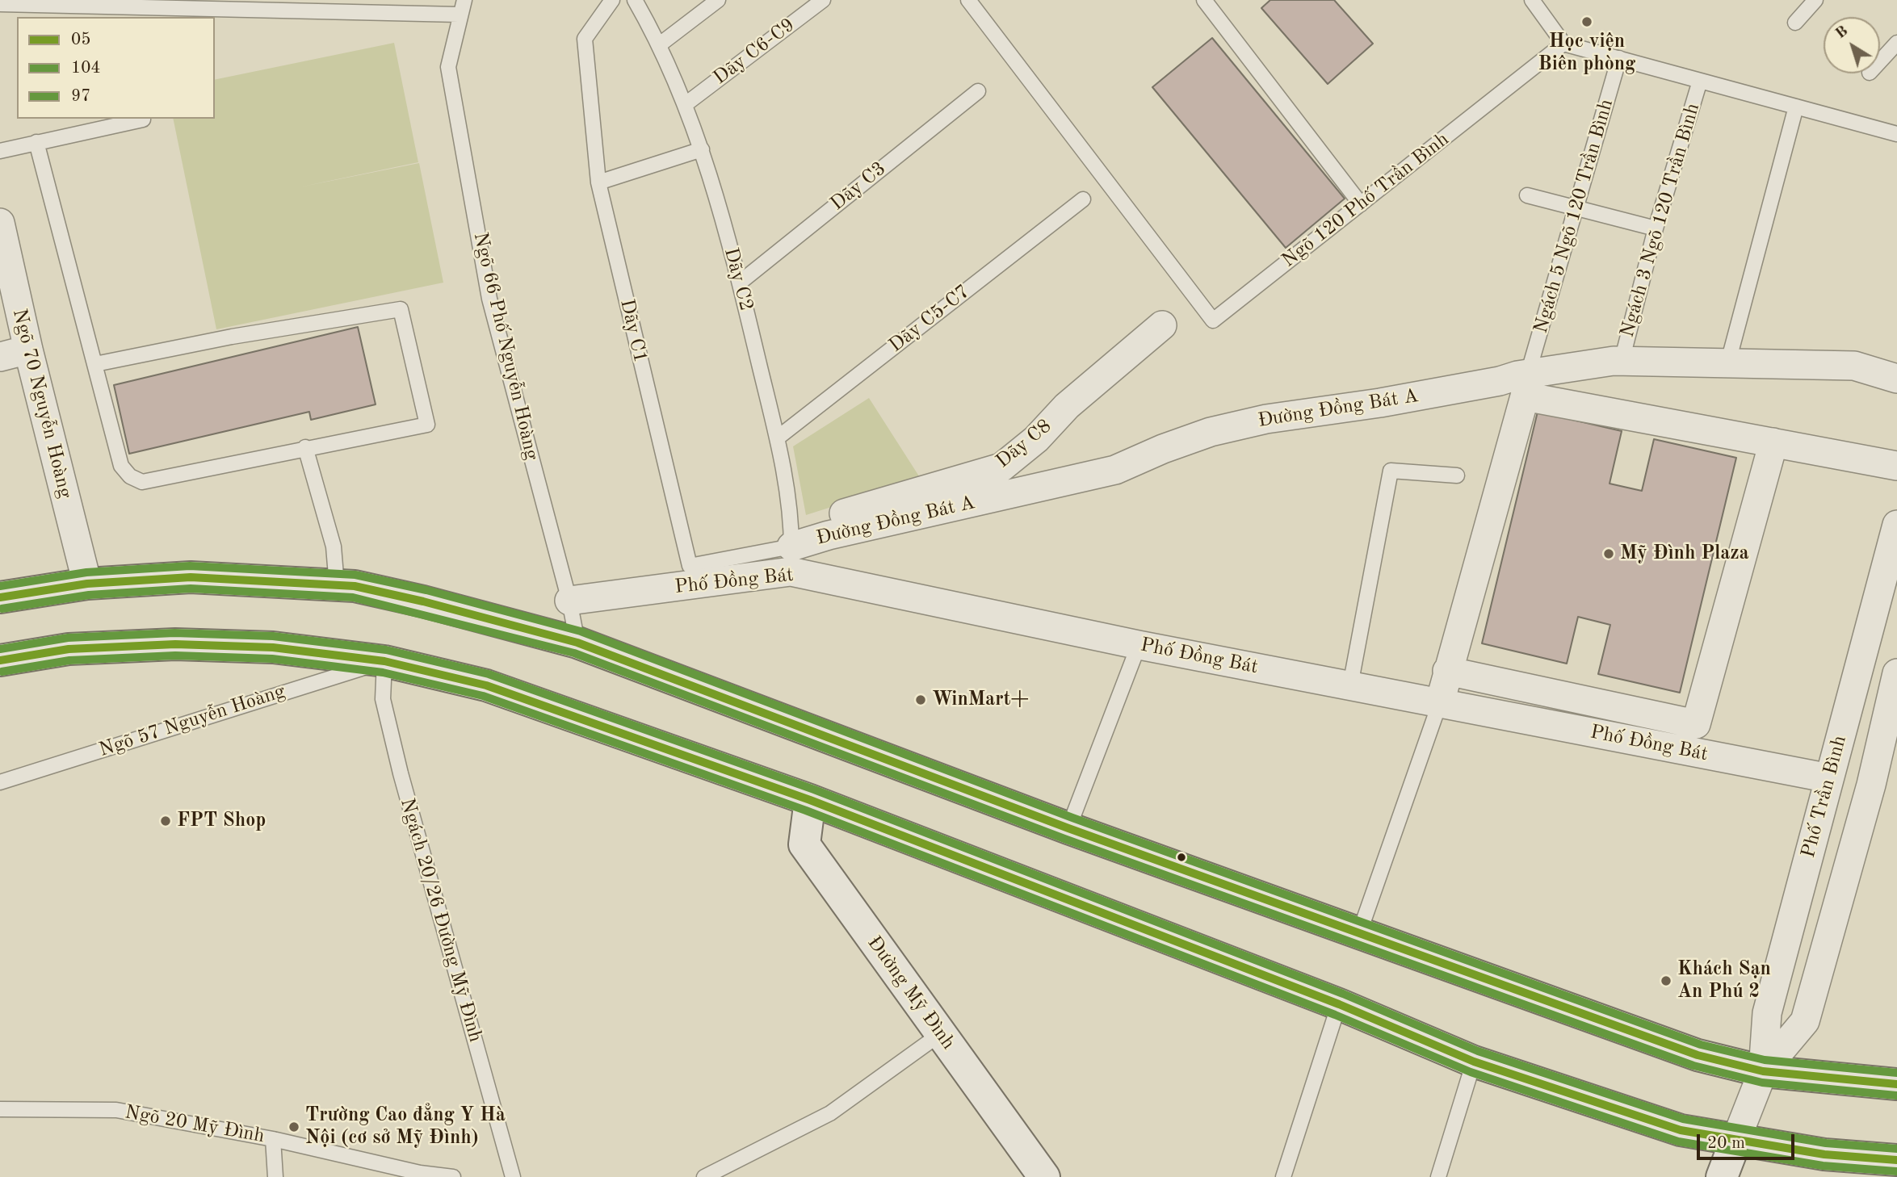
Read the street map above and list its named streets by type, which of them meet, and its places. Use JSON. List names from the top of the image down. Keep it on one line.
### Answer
{"streets":{"main road":["Phố Trần Bình","Đường Mỹ Đình"],"street":["Ngõ 70 Nguyễn Hoàng","Đường Đồng Bát A","Dãy C8","Phố Đồng Bát"],"lane":["Dãy C6-C9","Dãy C3","Ngõ 120 Phố Trần Bình","Ngách 5 Ngõ 120 Trần Bình","Ngách 3 Ngõ 120 Trần Bình","Dãy C2","Dãy C5-C7","Dãy C1","Ngõ 66 Phố Nguyễn Hoàng","Ngõ 57 Nguyễn Hoàng","Ngách 20/26 Đường Mỹ Đình","Ngõ 20 Mỹ Đình"]},"crossings":[["Dãy C6-C9","Dãy C2"],["Dãy C3","Dãy C2"],["Ngách 5 Ngõ 120 Trần Bình","Đường Đồng Bát A"],["Ngách 3 Ngõ 120 Trần Bình","Đường Đồng Bát A"],["Dãy C2","Dãy C5-C7"],["Dãy C2","Dãy C1"],["Dãy C2","Đường Đồng Bát A"],["Dãy C2","Dãy C8"],["Dãy C2","Phố Đồng Bát"],["Dãy C1","Đường Đồng Bát A"],["Dãy C1","Dãy C8"],["Dãy C1","Phố Đồng Bát"],["Ngõ 66 Phố Nguyễn Hoàng","Phố Đồng Bát"],["Đường Đồng Bát A","Dãy C8"],["Đường Đồng Bát A","Phố Đồng Bát"],["Dãy C8","Phố Đồng Bát"],["Phố Đồng Bát","Phố Trần Bình"],["Ngõ 57 Nguyễn Hoàng","Ngách 20/26 Đường Mỹ Đình"]],"places":["Học viện Biên phòng","Mỹ Đình Plaza","WinMart+","FPT Shop","Khách Sạn An Phú 2","Trường Cao đẳng Y Hà Nội (cơ sở Mỹ Đình)"],"lines":["transit line 97","transit line 05","transit line 104"],"legend":["05","104","97"],"scale_bar":"20 m","north":"top left"}
